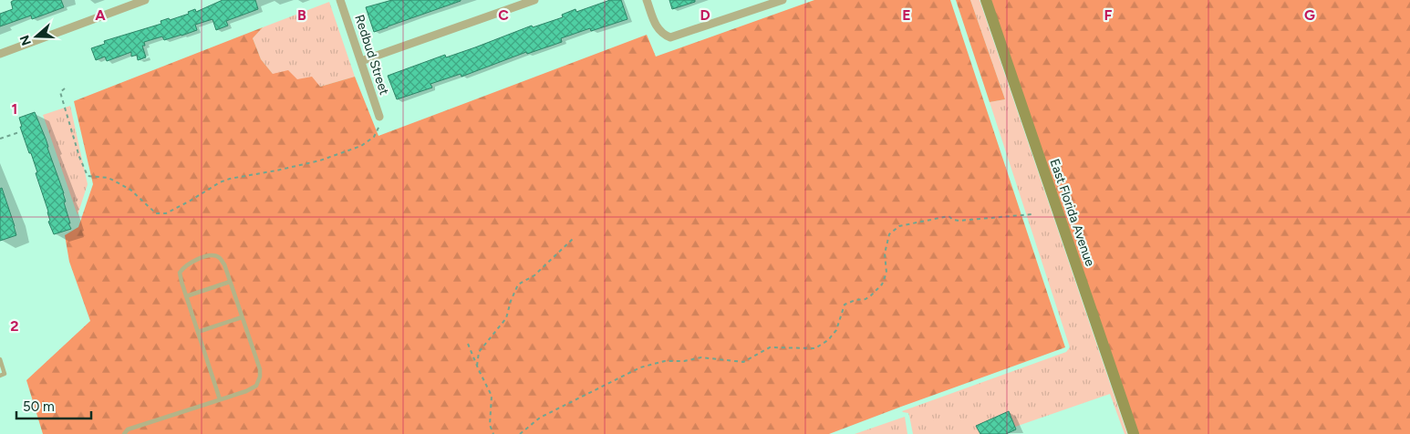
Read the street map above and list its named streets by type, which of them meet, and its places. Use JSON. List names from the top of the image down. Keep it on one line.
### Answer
{"streets":{"street":["Redbud Street","East Florida Avenue"]},"scale_bar":"50 m","north":"left","grid":{"columns":["A","B","C","D","E","F","G"],"rows":["1","2"]}}
